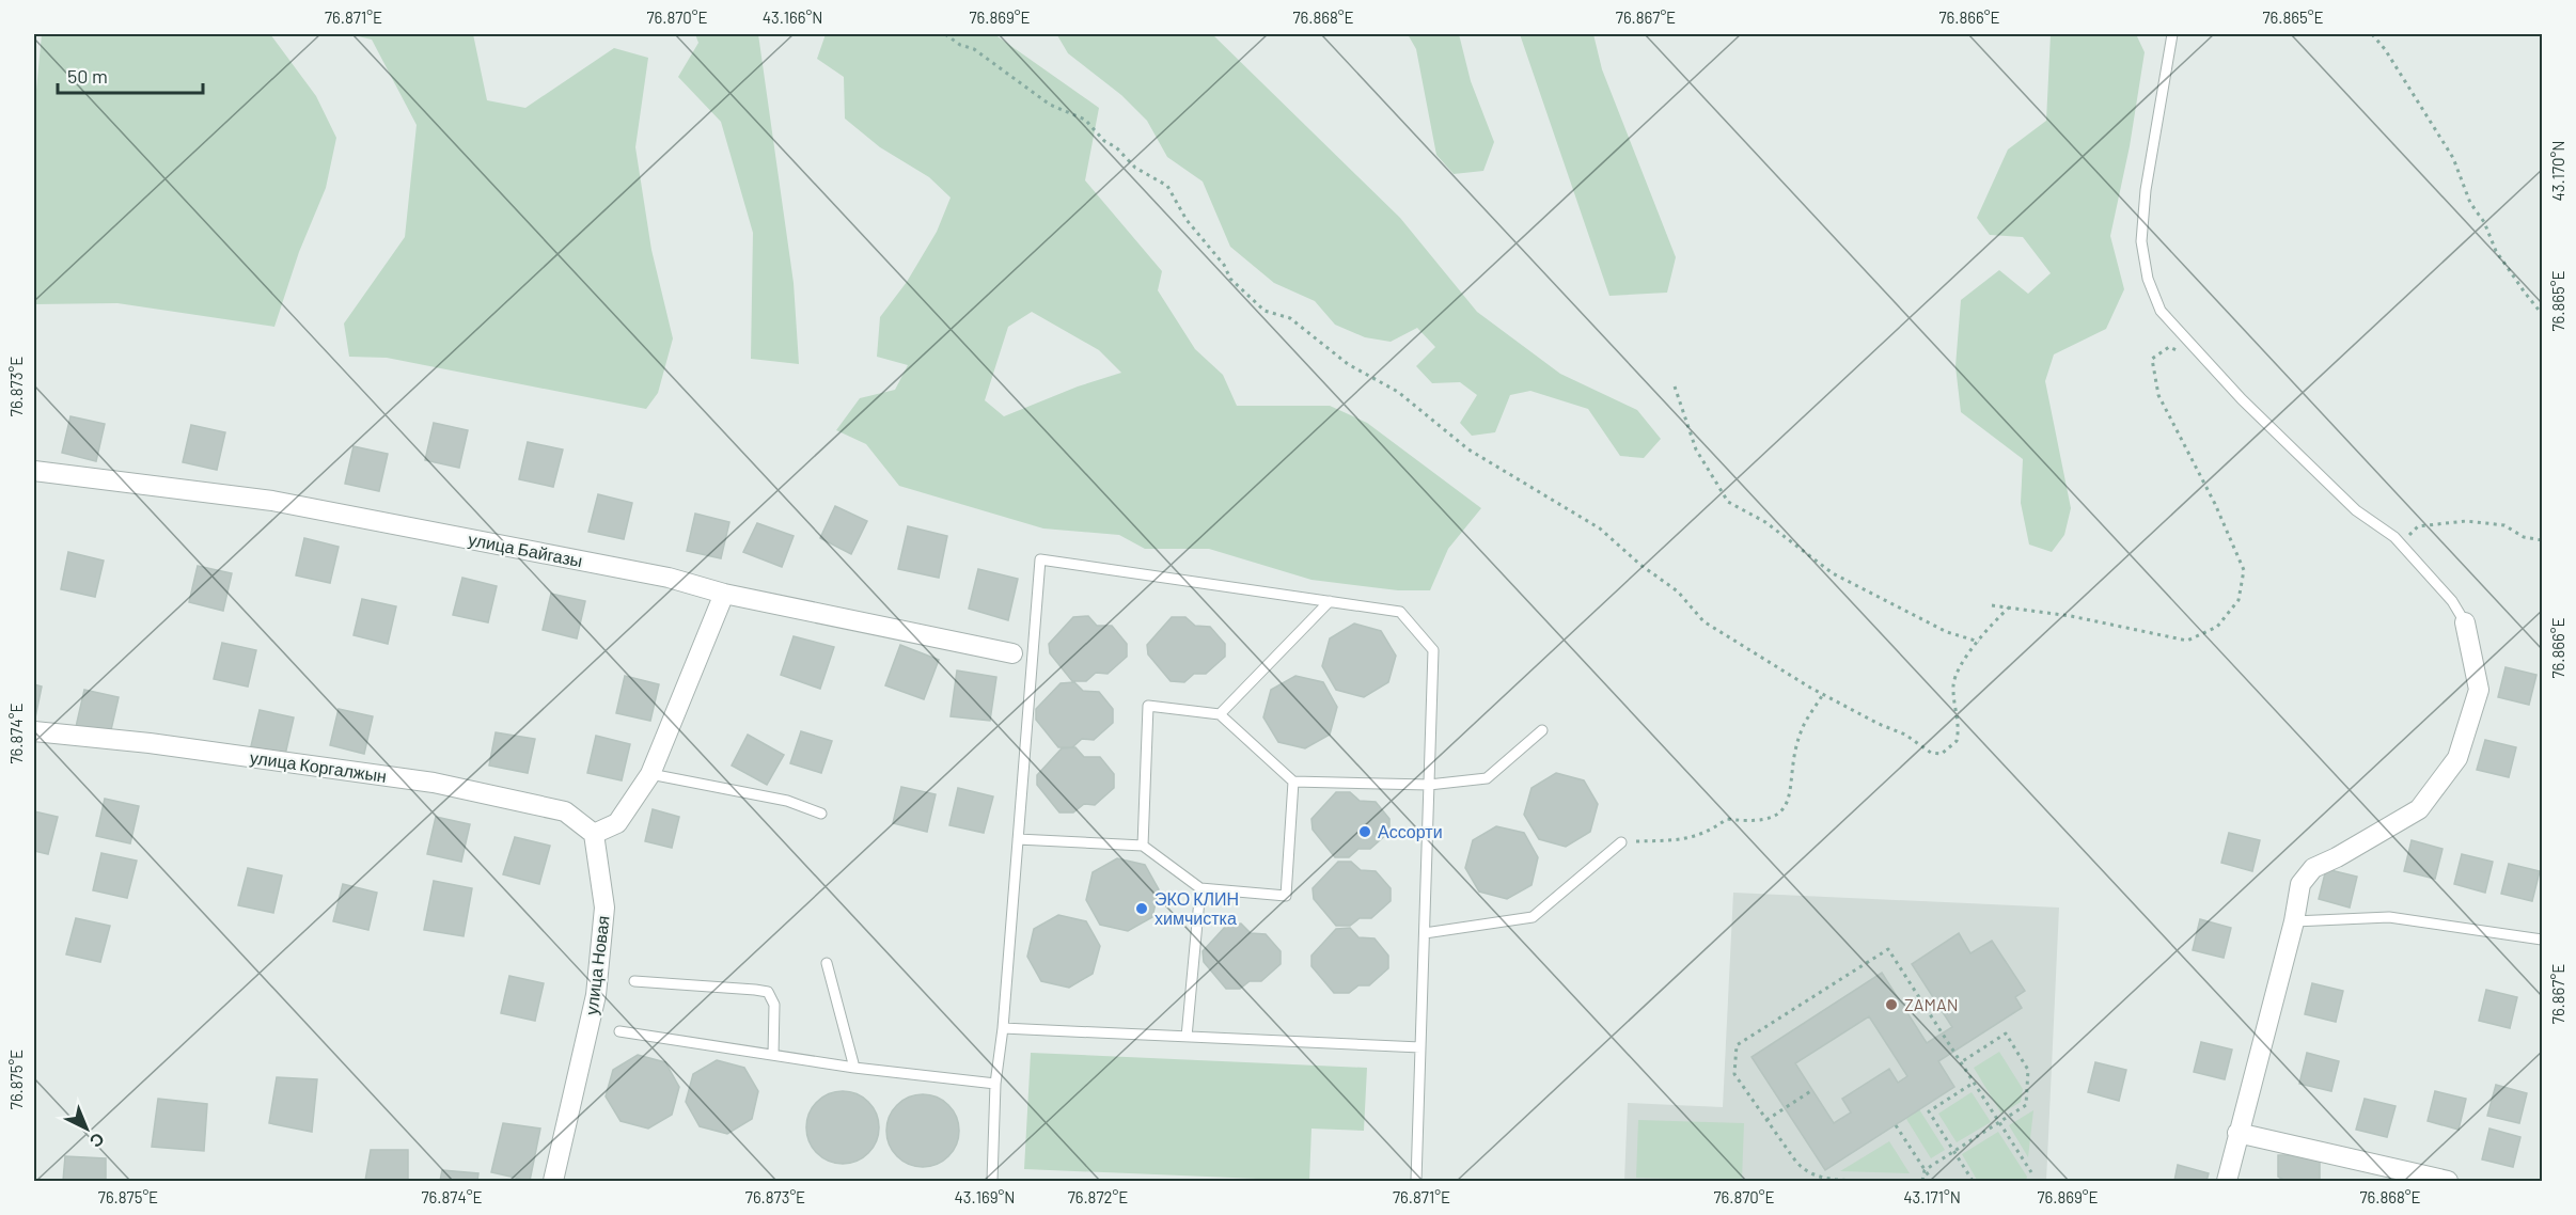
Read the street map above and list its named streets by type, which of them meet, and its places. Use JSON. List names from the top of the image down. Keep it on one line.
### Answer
{"streets":{"street":["улица Байгазы","улица Коргалжын","улица Новая"]},"crossings":[["улица Коргалжын","улица Новая"]],"places":["Ассорти","ЭКО КЛИН химчистка","ZAMAN"],"scale_bar":"50 m","north":"bottom right","coordinates":["76.871°E","76.870°E","43.166°N","76.869°E","76.868°E","76.867°E","76.866°E","76.865°E","43.170°N","76.873°E","76.874°E","76.875°E","43.169°N","76.872°E","43.171°N"]}
